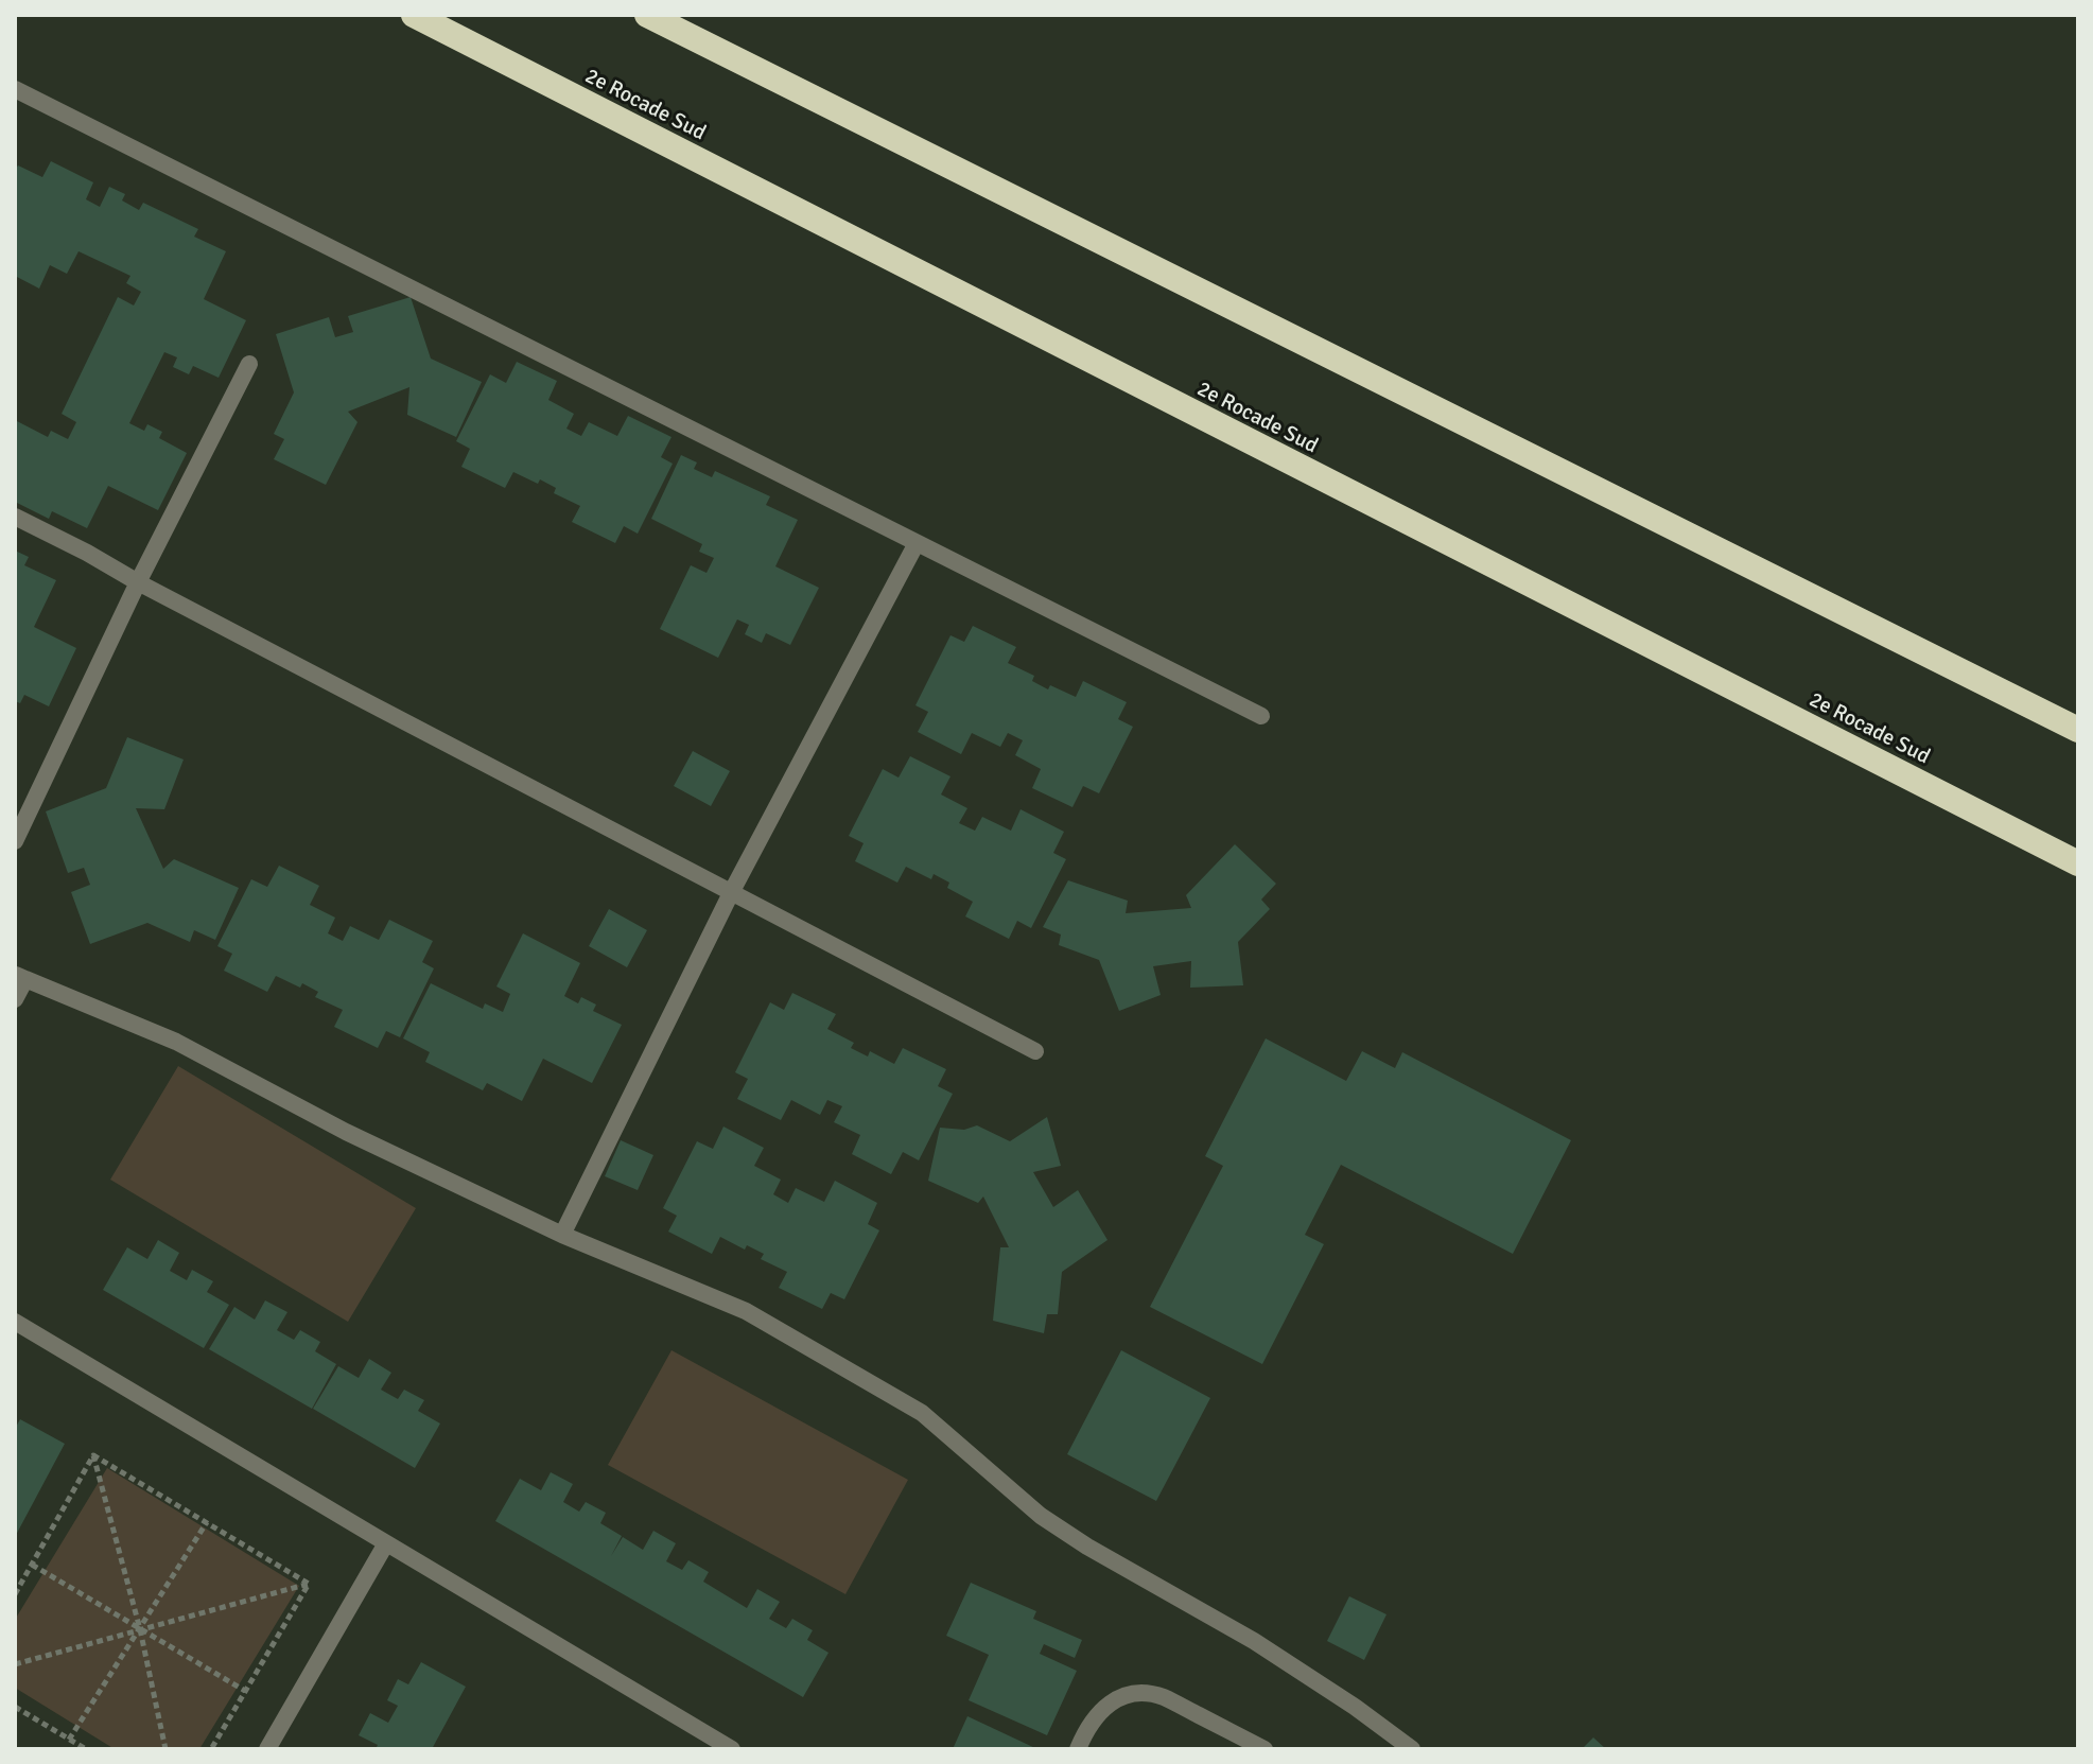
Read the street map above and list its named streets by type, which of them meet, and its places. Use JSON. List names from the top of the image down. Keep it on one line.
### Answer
{"streets":{"highway":["2e Rocade Sud"]}}
